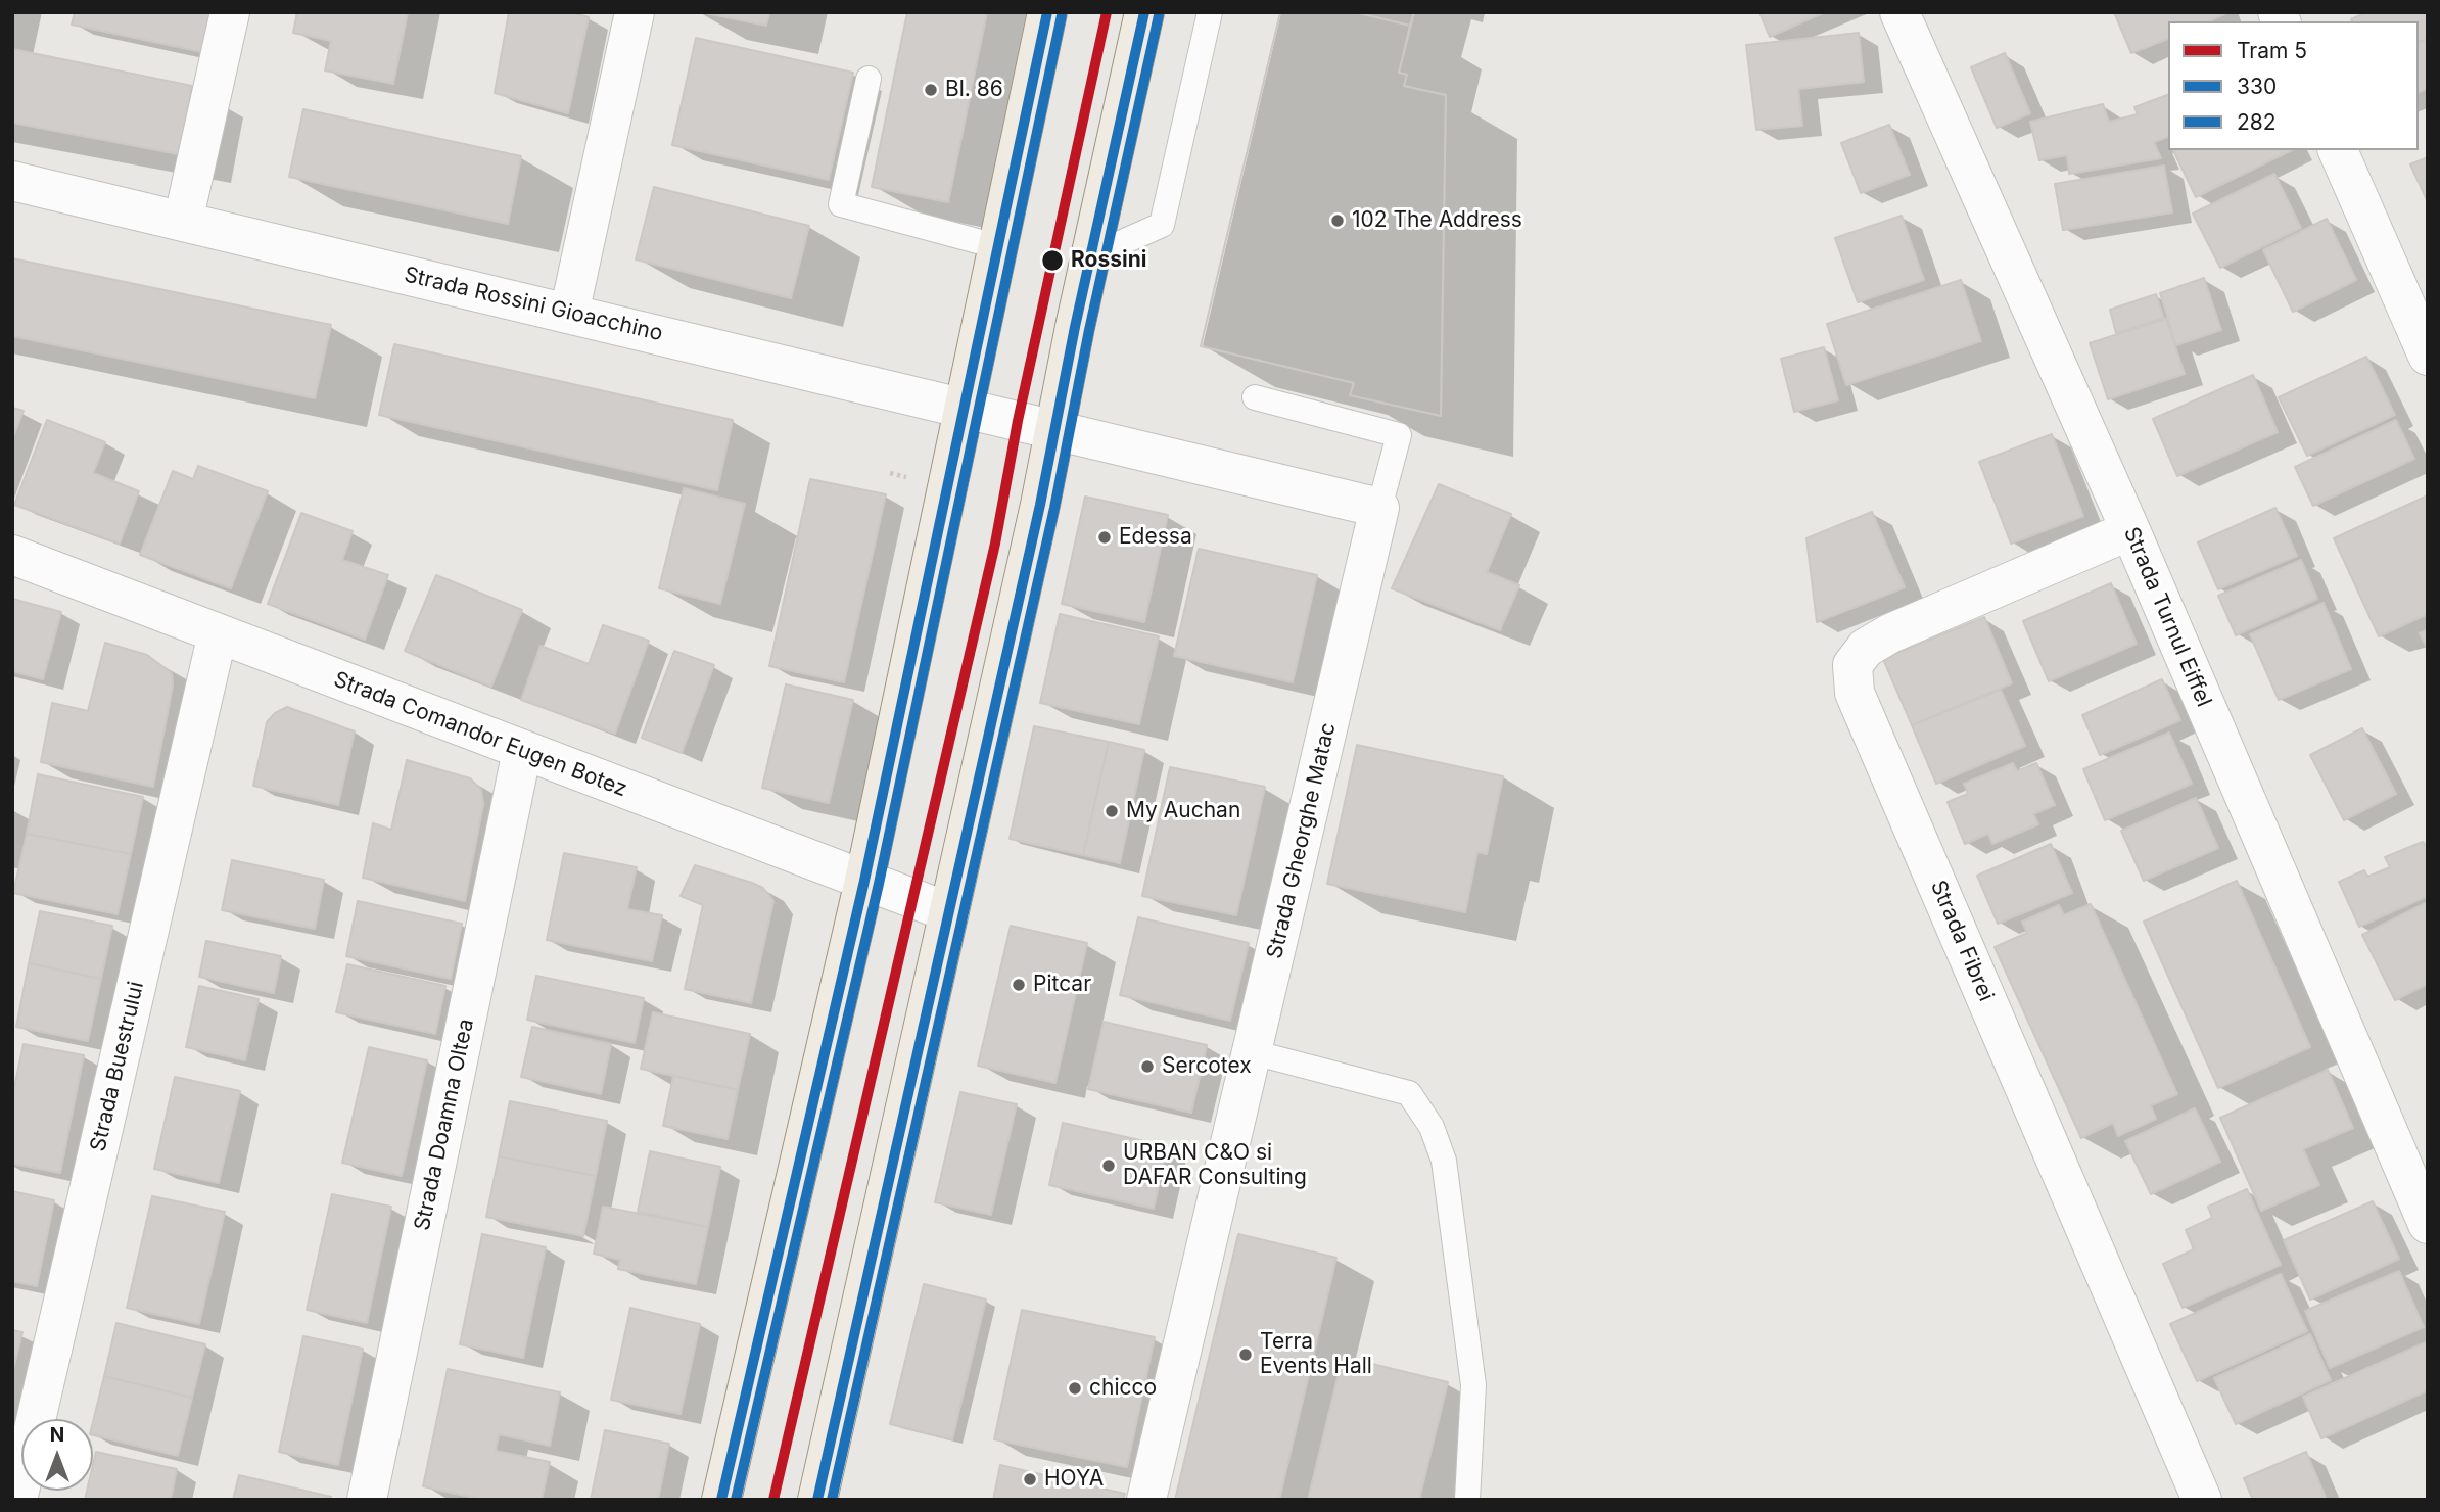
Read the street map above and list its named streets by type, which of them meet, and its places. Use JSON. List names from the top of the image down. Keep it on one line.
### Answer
{"streets":{"street":["Strada Rossini Gioacchino","Strada Turnul Eiffel","Strada Comandor Eugen Botez","Strada Gheorghe Matac","Strada Fibrei","Strada Buestrului","Strada Doamna Oltea"]},"crossings":[["Strada Turnul Eiffel","Strada Fibrei"],["Strada Comandor Eugen Botez","Strada Buestrului"],["Strada Comandor Eugen Botez","Strada Doamna Oltea"]],"places":["Bl. 86","102 The Address","Rossini","Edessa","My Auchan","Pitcar","Sercotex","URBAN C&O si DAFAR Consulting","Terra Events Hall","chicco","HOYA"],"lines":["tram line 5","transit line 330","transit line 282"],"legend":["Tram 5","330","282"],"north":"top"}
